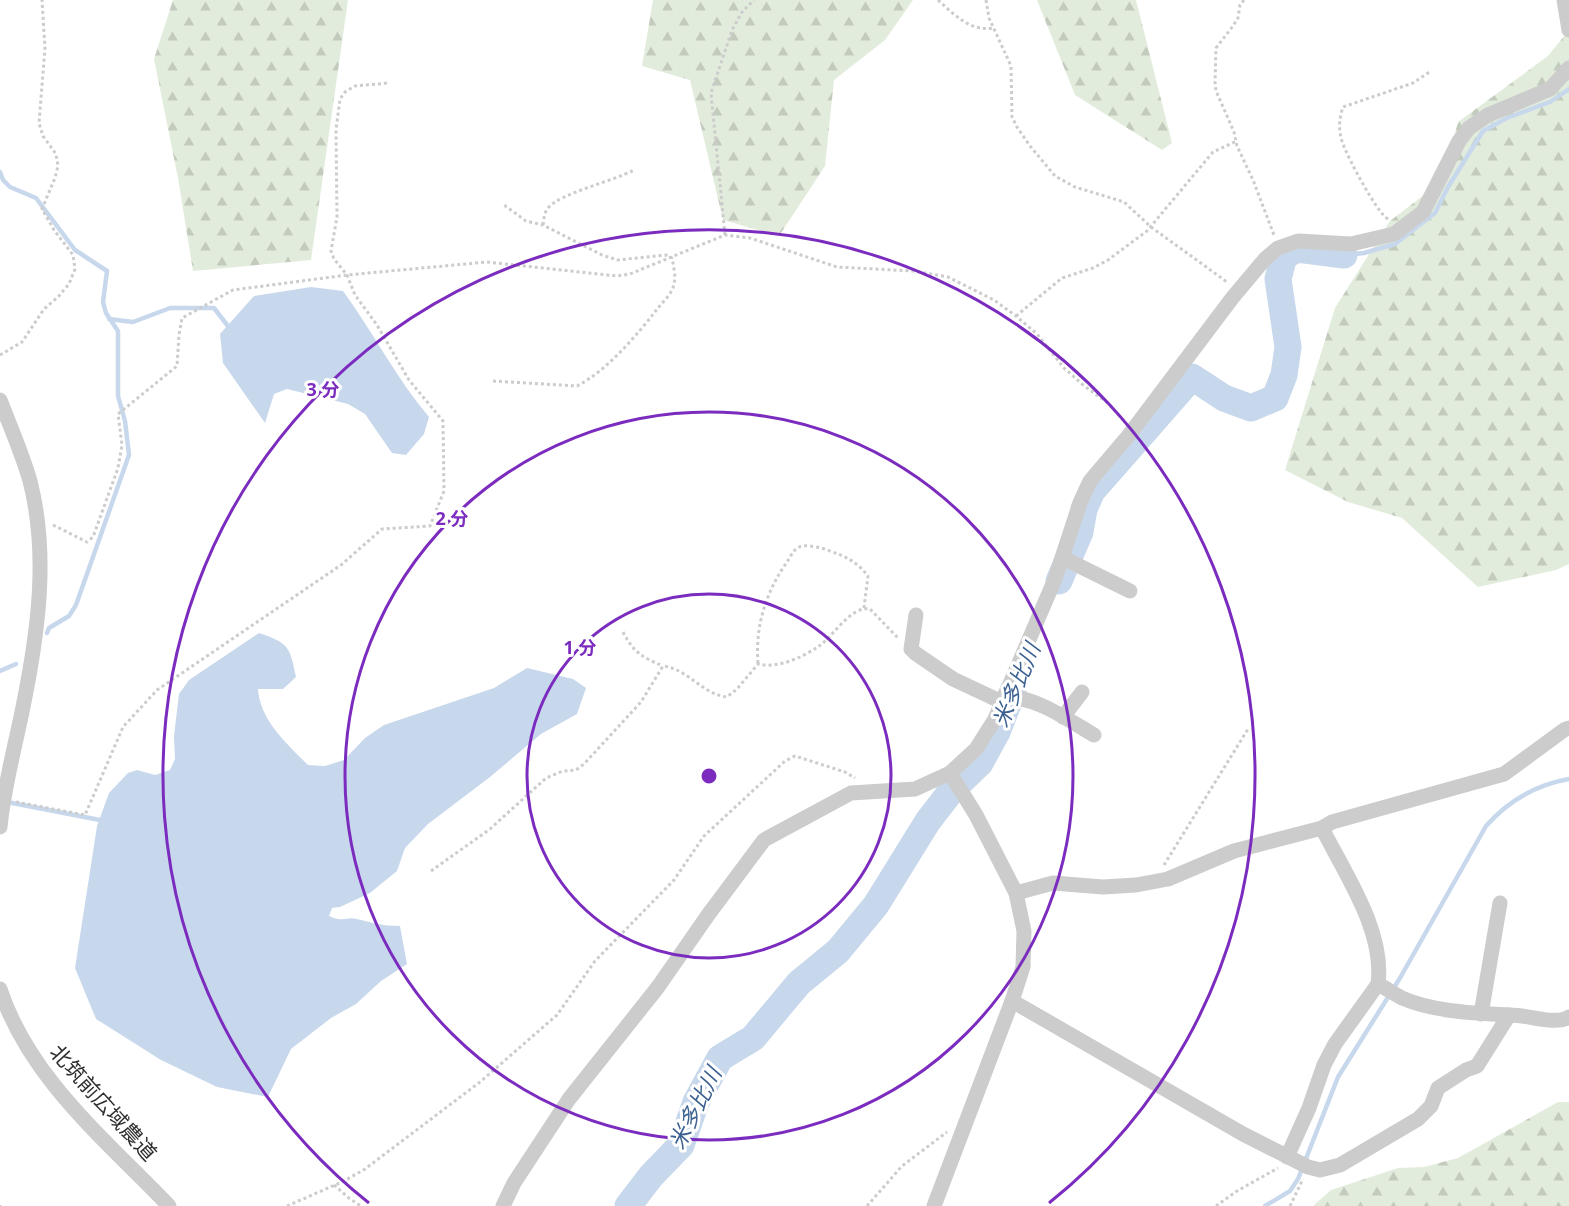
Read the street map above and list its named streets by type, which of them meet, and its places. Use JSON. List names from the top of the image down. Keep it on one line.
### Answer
{"streets":{"street":["北筑前広域農道"]},"water":["米多比川"],"rings":["3 分","2 分","1 分"]}
